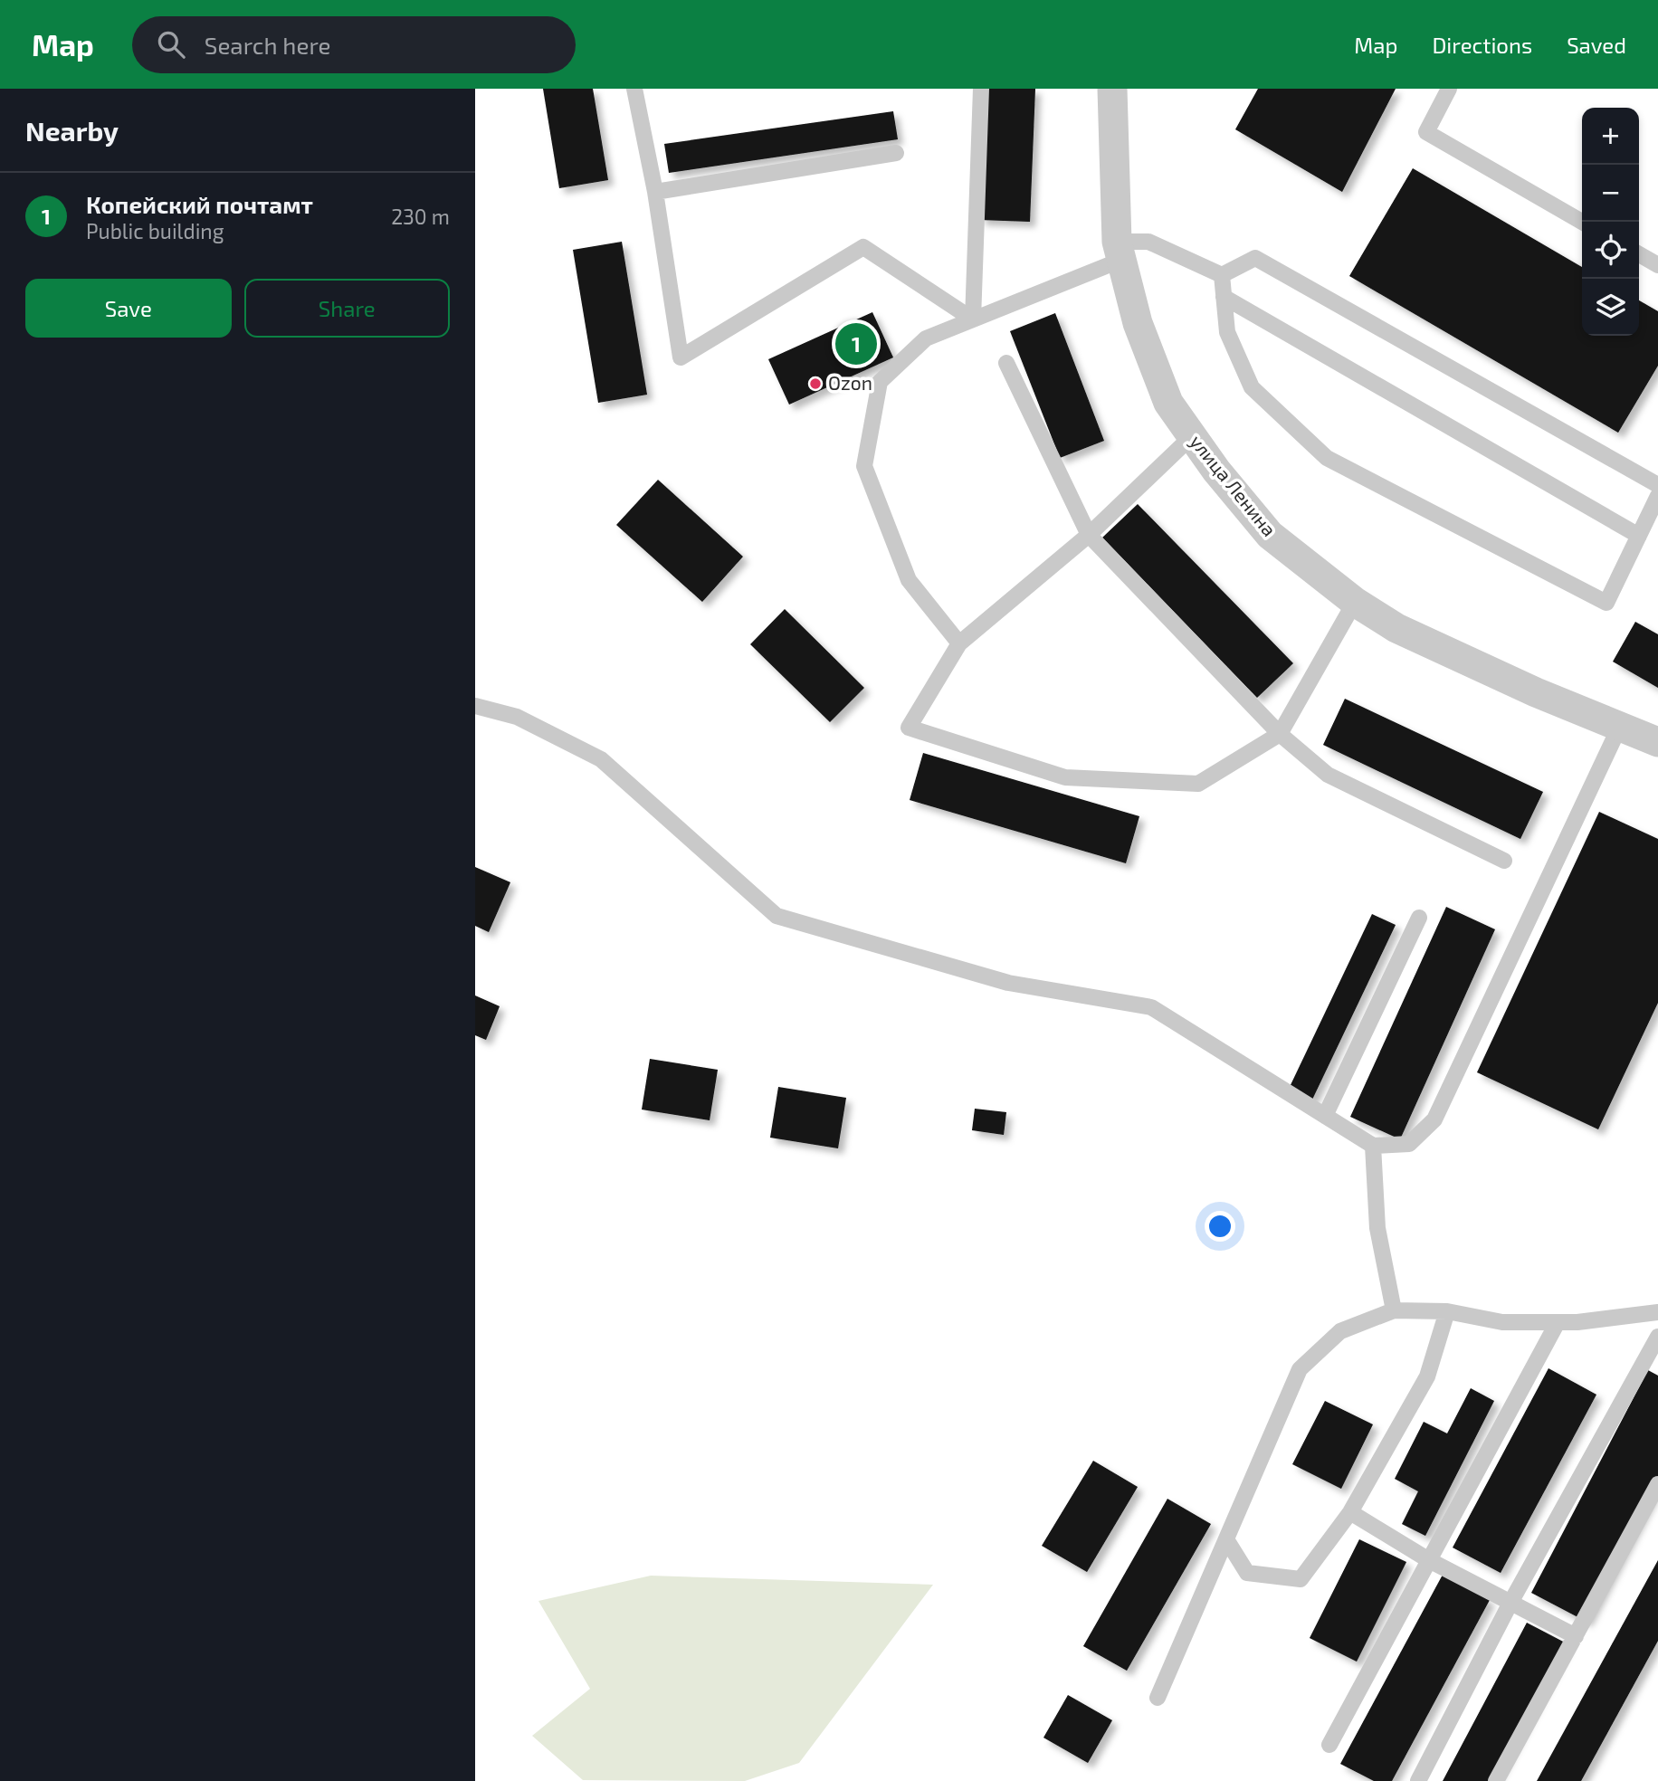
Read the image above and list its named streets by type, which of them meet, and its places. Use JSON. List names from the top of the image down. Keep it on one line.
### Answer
{"streets":{"street":["улица Ленина"]},"places":["Ozon"],"page":{"header":"Map","search":"Search here","nav":["Map","Directions","Saved"],"heading":"Nearby","map_buttons":["+","−"],"list":[{"mark":"1","name":"Копейский почтамт","note":"Public building","value":"230 m"}],"buttons":["Save","Share"],"pins":"1"}}
